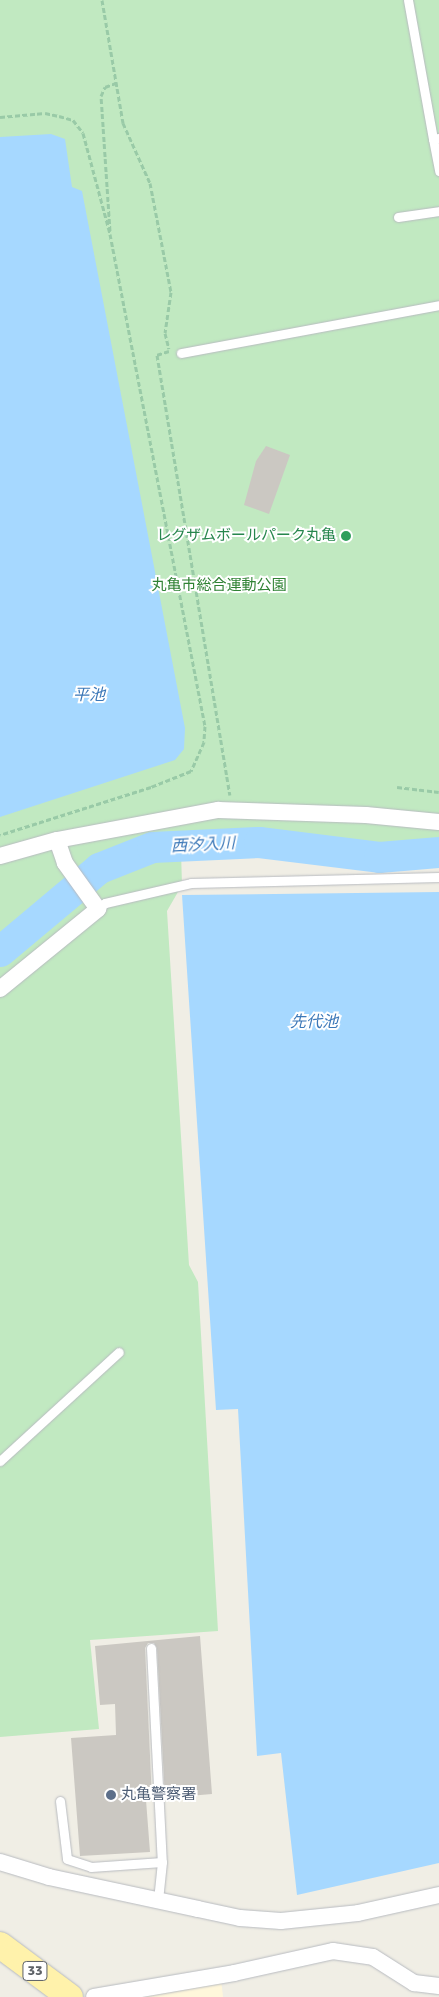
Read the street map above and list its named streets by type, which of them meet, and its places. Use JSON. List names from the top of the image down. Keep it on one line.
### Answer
{"streets":{"main road":["33"]},"water":["平池","西汐入川","先代池"],"parks":["丸亀市総合運動公園"],"places":["レグザムボールパーク丸亀","丸亀警察署"]}
